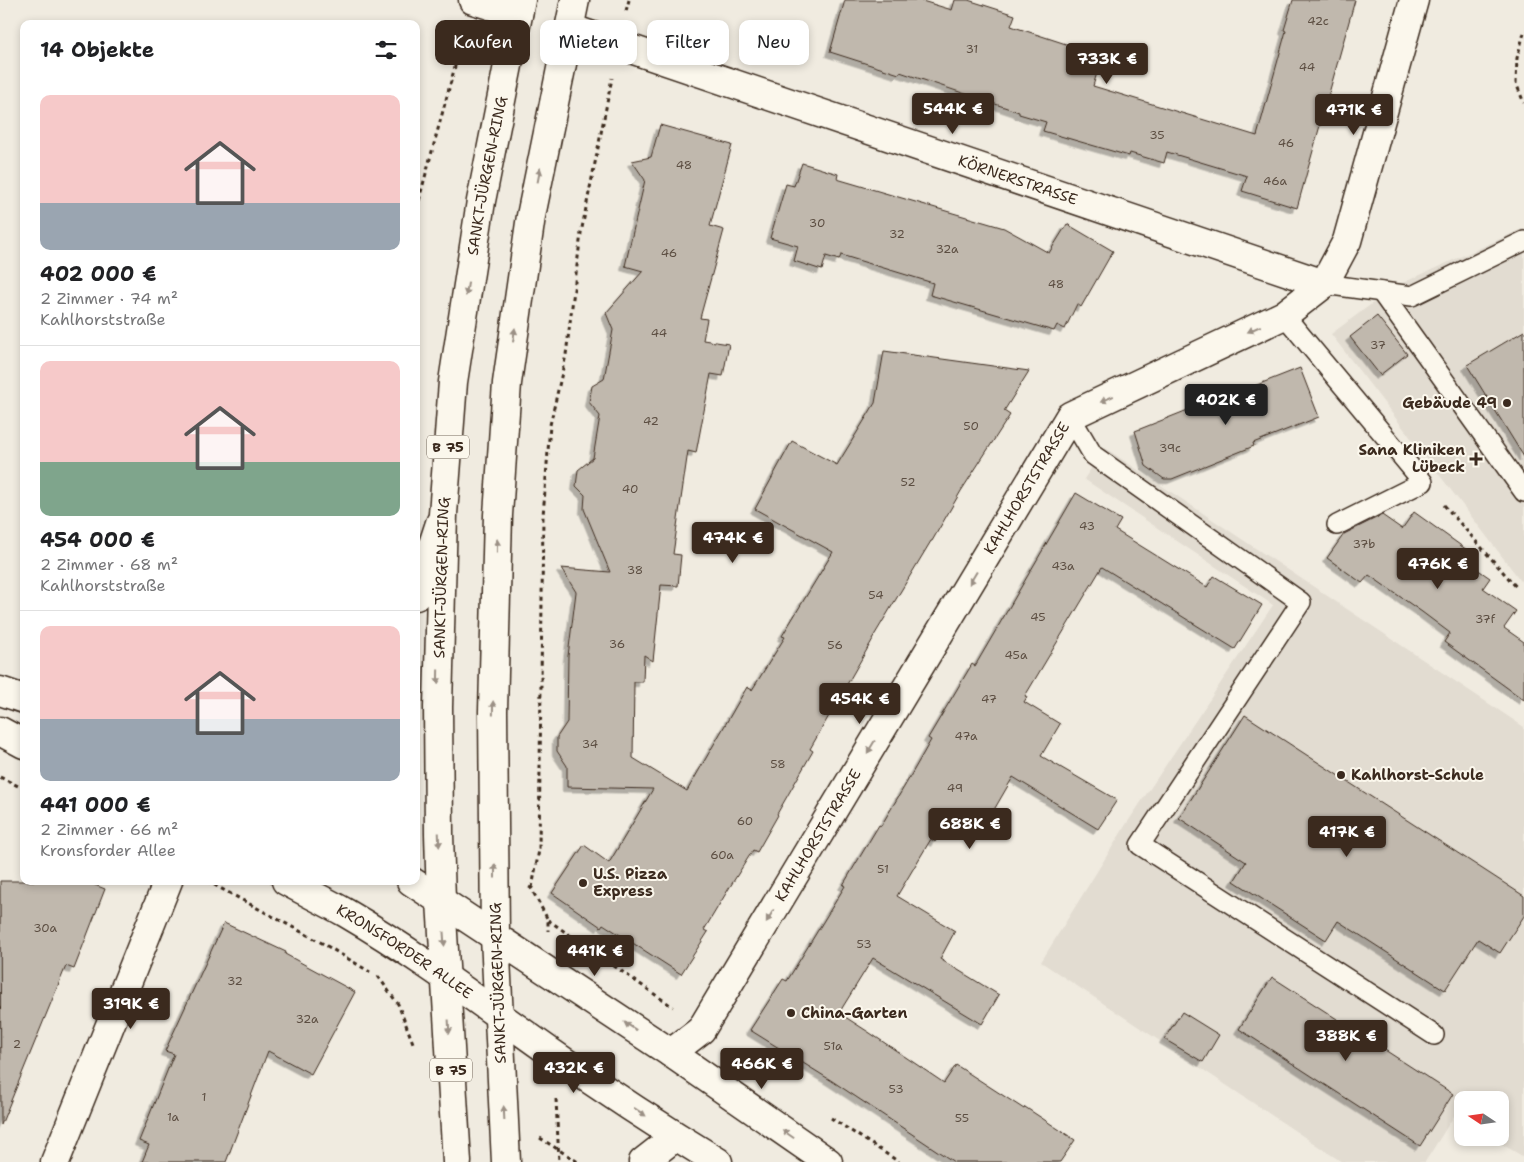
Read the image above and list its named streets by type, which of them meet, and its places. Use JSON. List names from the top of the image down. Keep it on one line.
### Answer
{"streets":{"main road":["SANKT-JÜRGEN-RING","KÖRNERSTRASSE","B 75","KAHLHORSTSTRASSE","KRONSFORDER ALLEE"]},"crossings":[["SANKT-JÜRGEN-RING","KRONSFORDER ALLEE"],["KÖRNERSTRASSE","KAHLHORSTSTRASSE"]],"one_way":["KAHLHORSTSTRASSE"],"places":{"other":["Gebäude 49","Kahlhorst-Schule","U.S. Pizza Express","China-Garten"],"health":["Sana Kliniken Lübeck"]},"house_numbers":["42c","31","44","35","46","48","46a","30","32","32a","46","48","44","37","42","50","39c","52","40","43","37b","43a","38","54","45","37f","36","56","45a","47","47a","34","58","49","60","60a","51","30a","53","32","32a","2","51a","53","1","1a","55"],"north":"left","page":{"chip":["Kaufen","Mieten","Filter","Neu"],"heading":"14 Objekte","price":["733K €","544K €","471K €","402K €","474K €","476K €","454K €","688K €","417K €","441K €","319K €","388K €","466K €","432K €"],"list":[{"name":"402 000 €","note":"2 Zimmer · 74 m² · Kahlhorststraße"},{"name":"454 000 €","note":"2 Zimmer · 68 m² · Kahlhorststraße"},{"name":"441 000 €","note":"2 Zimmer · 66 m² · Kronsforder Allee"}]}}
